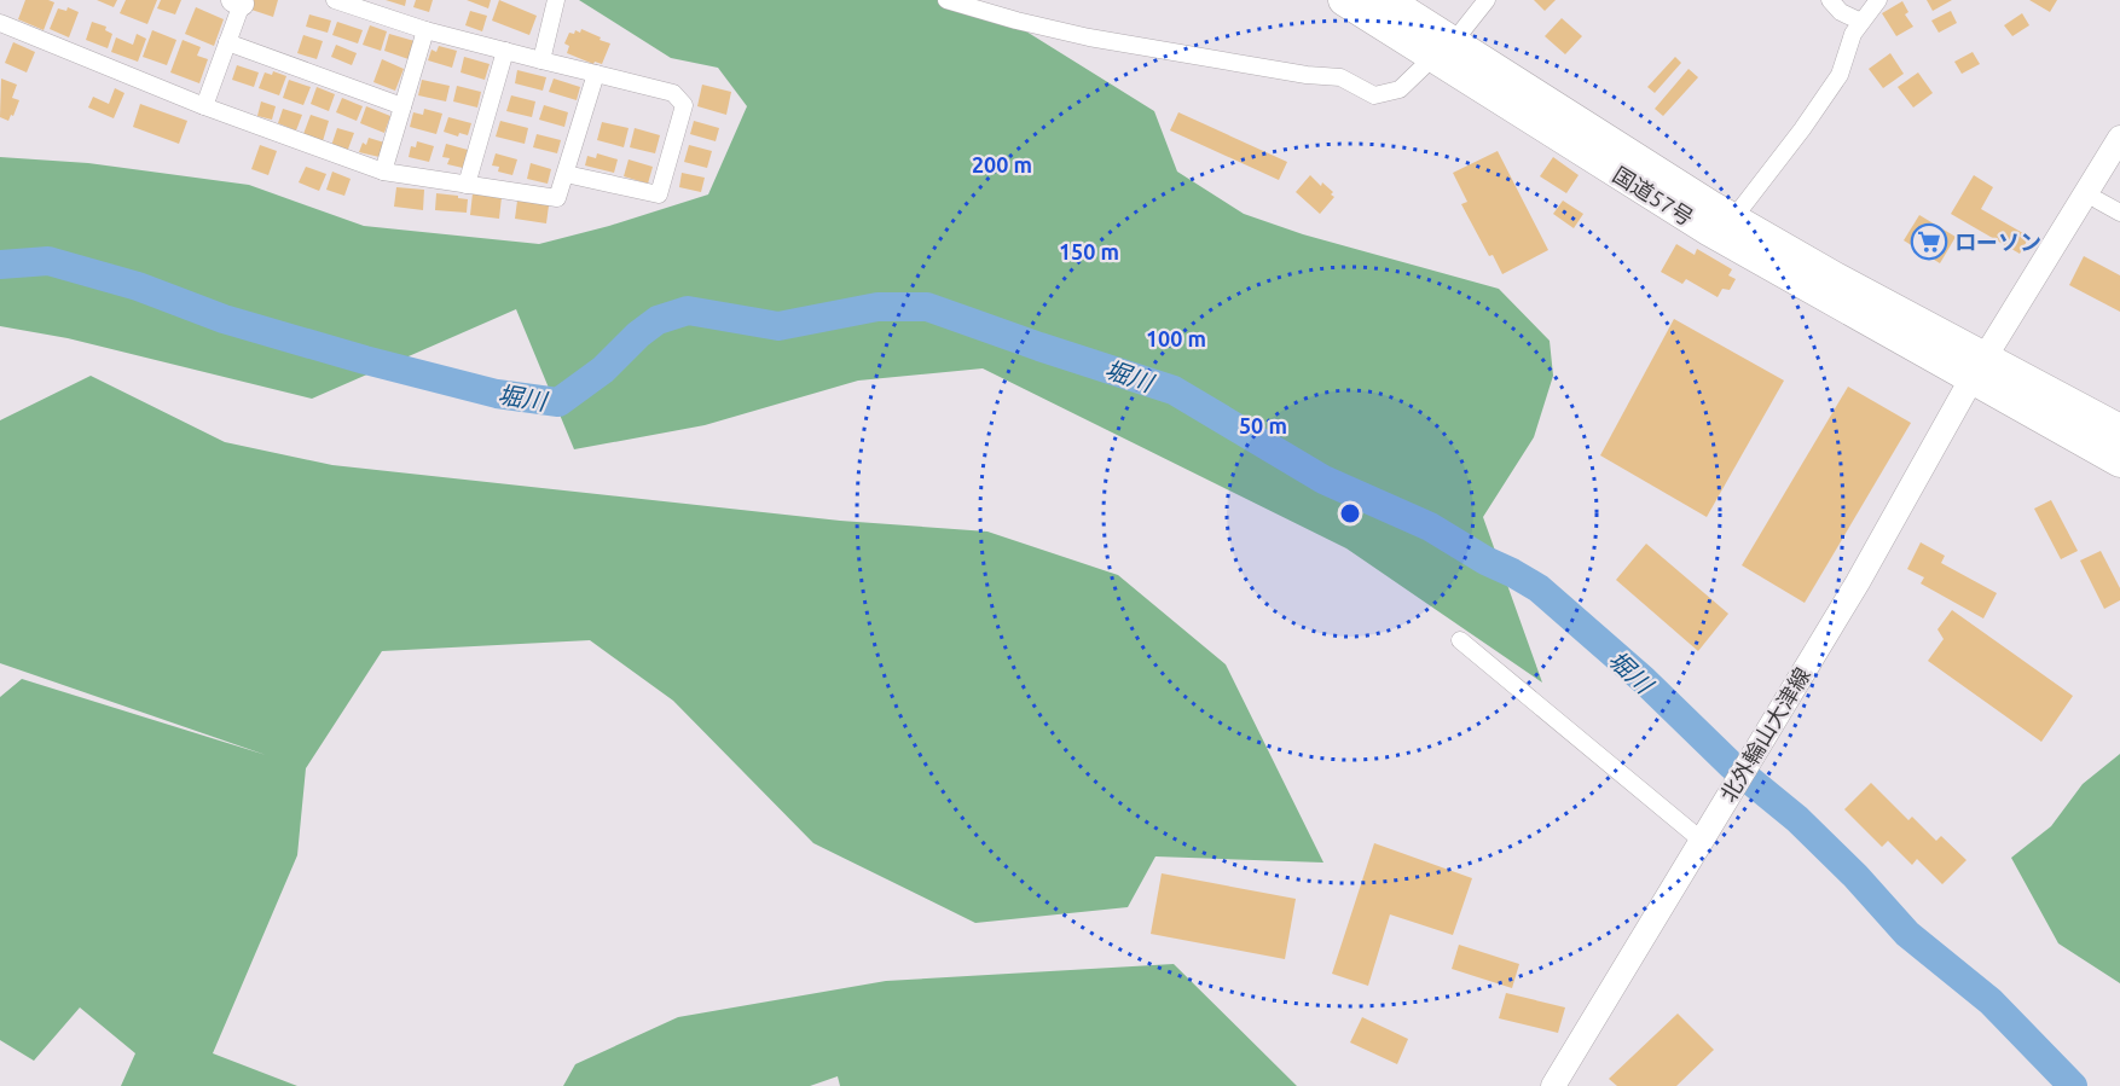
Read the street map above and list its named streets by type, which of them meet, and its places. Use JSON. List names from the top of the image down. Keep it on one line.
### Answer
{"streets":{"highway":["国道57号"],"main road":["北外輪山大津線"]},"crossings":[["国道57号","北外輪山大津線"]],"water":["堀川"],"places":{"supermarket":["ローソン"]},"rings":["200 m","150 m","100 m","50 m"]}
